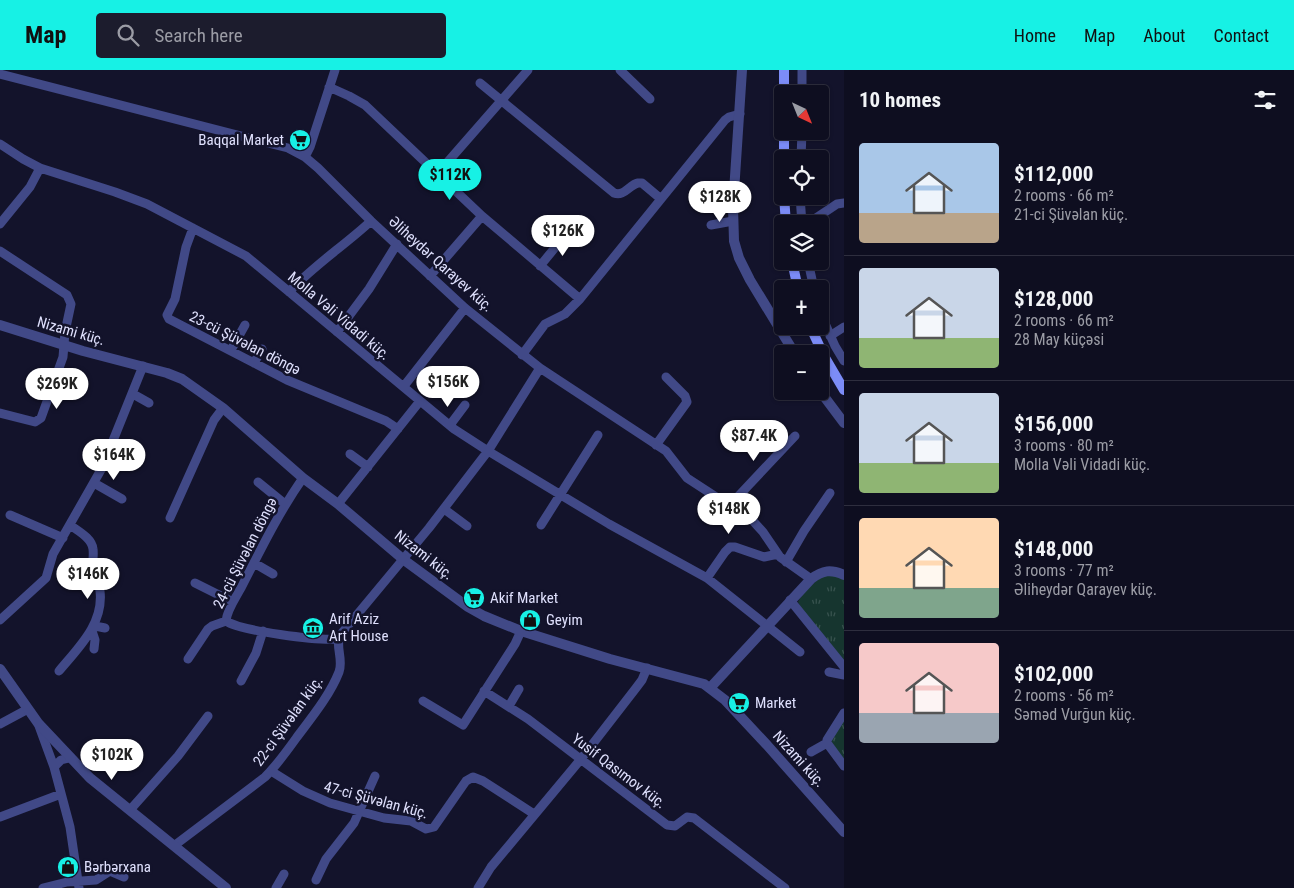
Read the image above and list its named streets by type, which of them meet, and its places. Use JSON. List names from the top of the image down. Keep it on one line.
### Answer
{"streets":{"street":["Əliheydər Qarayev küç.","Molla Vəli Vidadi küç.","Nizami küç.","23-cü Şüvəlan döngə","24-cü Şüvəlan döngə","22-ci Şüvəlan küç.","Yusif Qasımov küç.","47-ci Şüvəlan küç."]},"crossings":[["Molla Vəli Vidadi küç.","23-cü Şüvəlan döngə"],["Nizami küç.","24-cü Şüvəlan döngə"],["24-cü Şüvəlan döngə","22-ci Şüvəlan küç."],["22-ci Şüvəlan küç.","47-ci Şüvəlan küç."]],"places":{"supermarket":["Baqqal Market","Akif Market","Market"],"shop":["Geyim","Bərbərxana"],"museum":["Arif Aziz Art House"]},"north":"bottom right","page":{"header":"Map","search":"Search here","nav":["Home","Map","About","Contact"],"heading":"10 homes","map_buttons":["+","−"],"list":[{"name":"$112,000","note":"2 rooms · 66 m² · 21-ci Şüvəlan küç."},{"name":"$128,000","note":"2 rooms · 66 m² · 28 May küçəsi"},{"name":"$156,000","note":"3 rooms · 80 m² · Molla Vəli Vidadi küç."},{"name":"$148,000","note":"3 rooms · 77 m² · Əliheydər Qarayev küç."},{"name":"$102,000","note":"2 rooms · 56 m² · Səməd Vurğun küç."}],"price":["$112K","$128K","$126K","$156K","$269K","$87.4K","$164K","$148K","$146K","$102K"]}}
